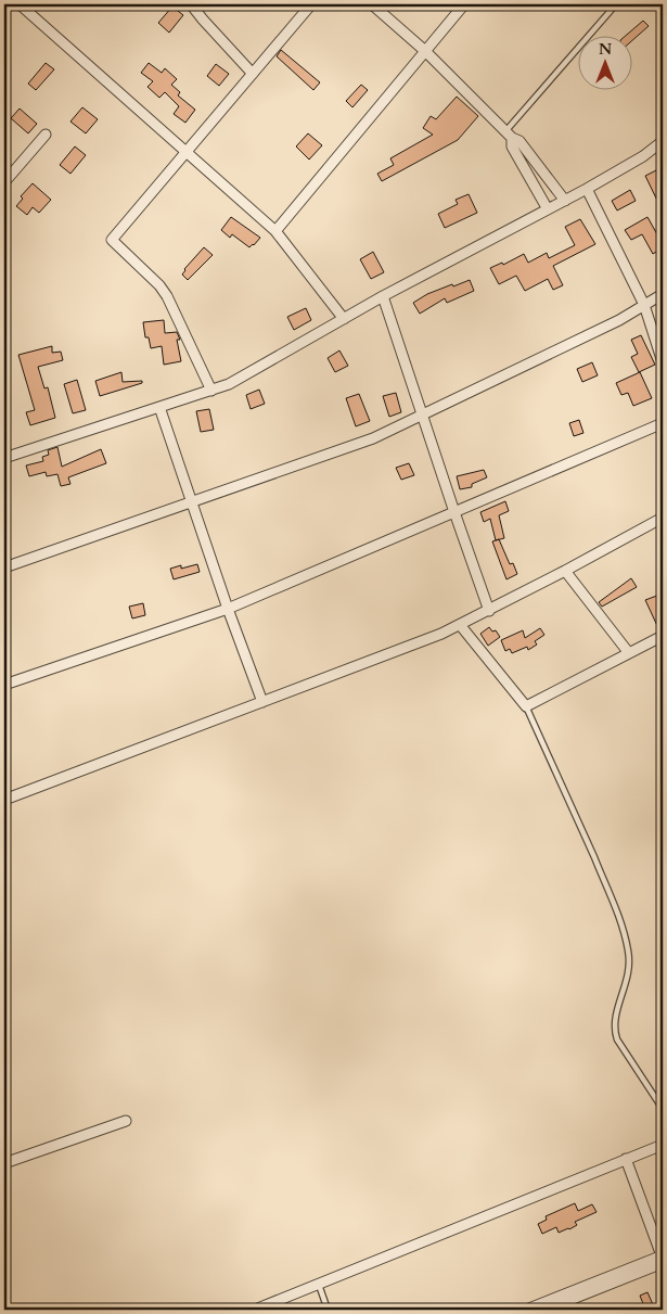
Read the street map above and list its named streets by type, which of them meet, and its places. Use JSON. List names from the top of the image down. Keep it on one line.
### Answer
{"north":"top"}
